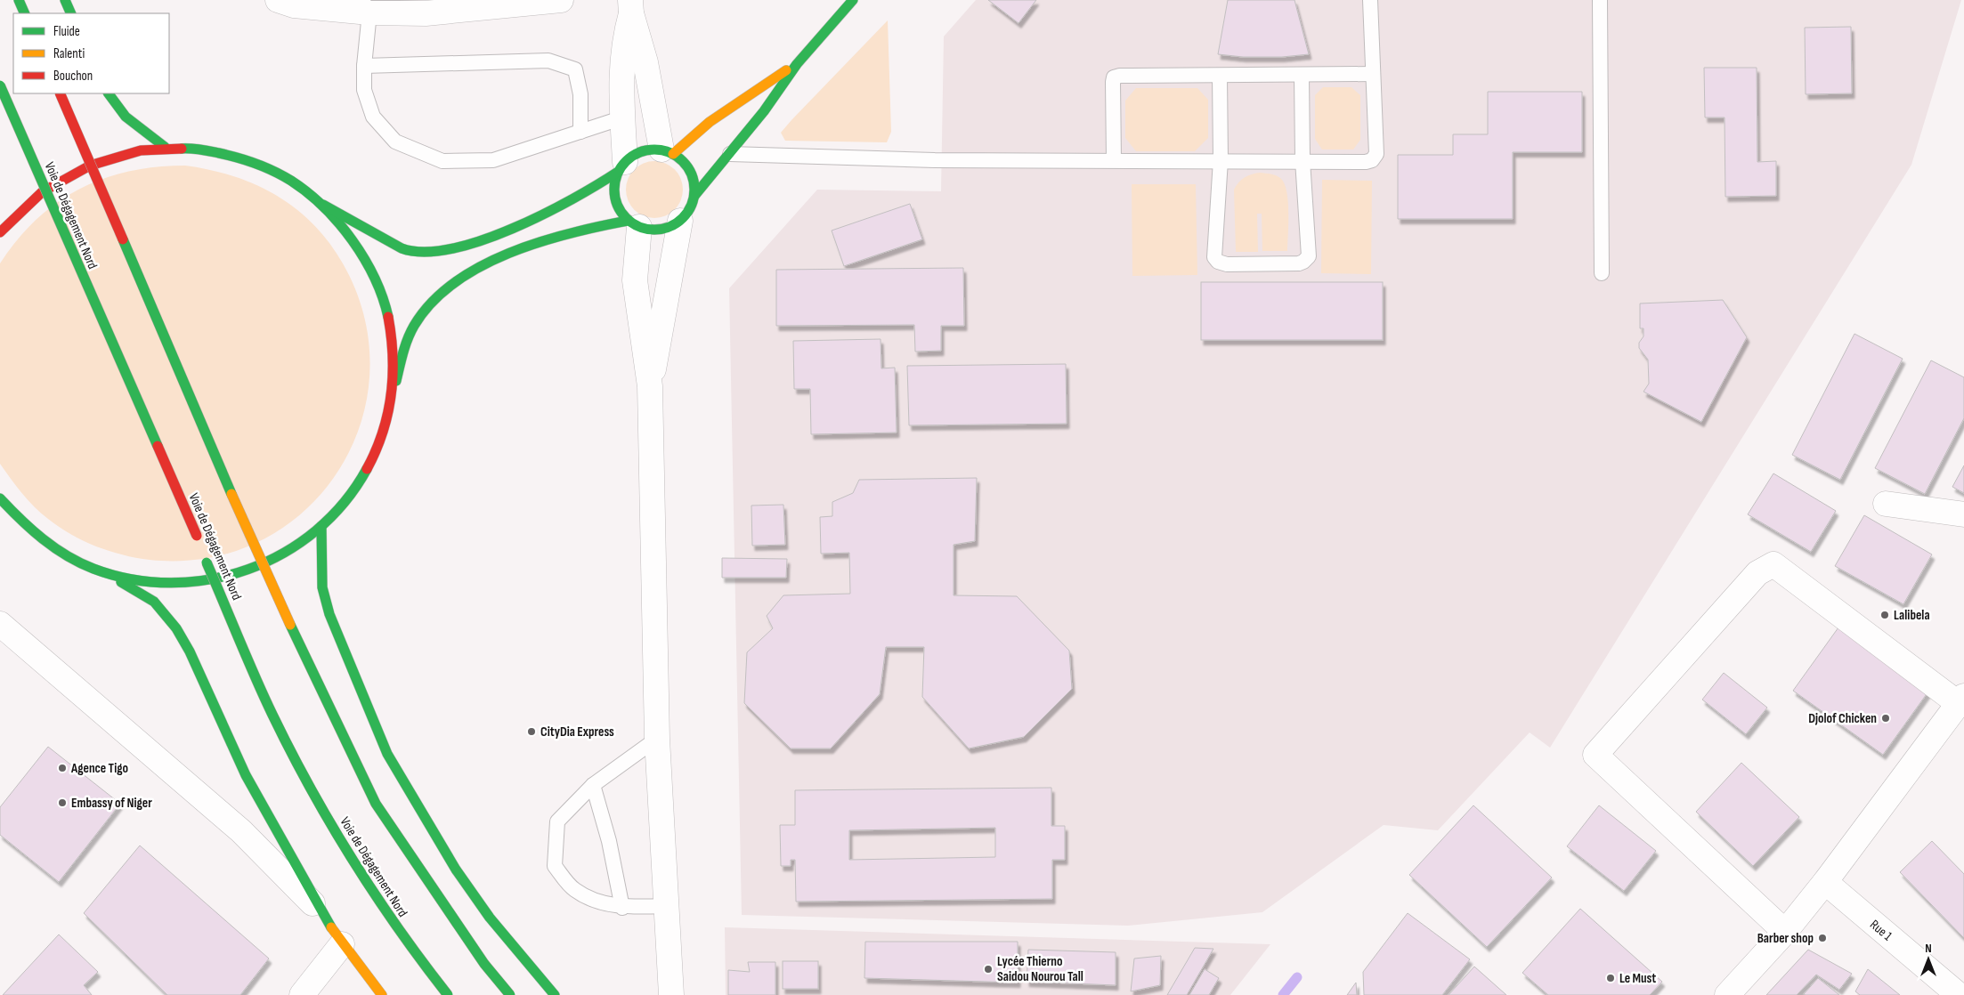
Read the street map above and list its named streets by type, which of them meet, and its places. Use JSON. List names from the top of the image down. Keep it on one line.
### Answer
{"streets":{"main road":["Voie de Dégagement Nord"],"street":["Rue 1"]},"places":["Lalibela","Djolof Chicken","CityDia Express","Agence Tigo","Embassy of Niger","Barber shop","Lycée Thierno Saidou Nourou Tall","Le Must"],"legend":["Fluide","Ralenti","Bouchon"],"north":"top"}
